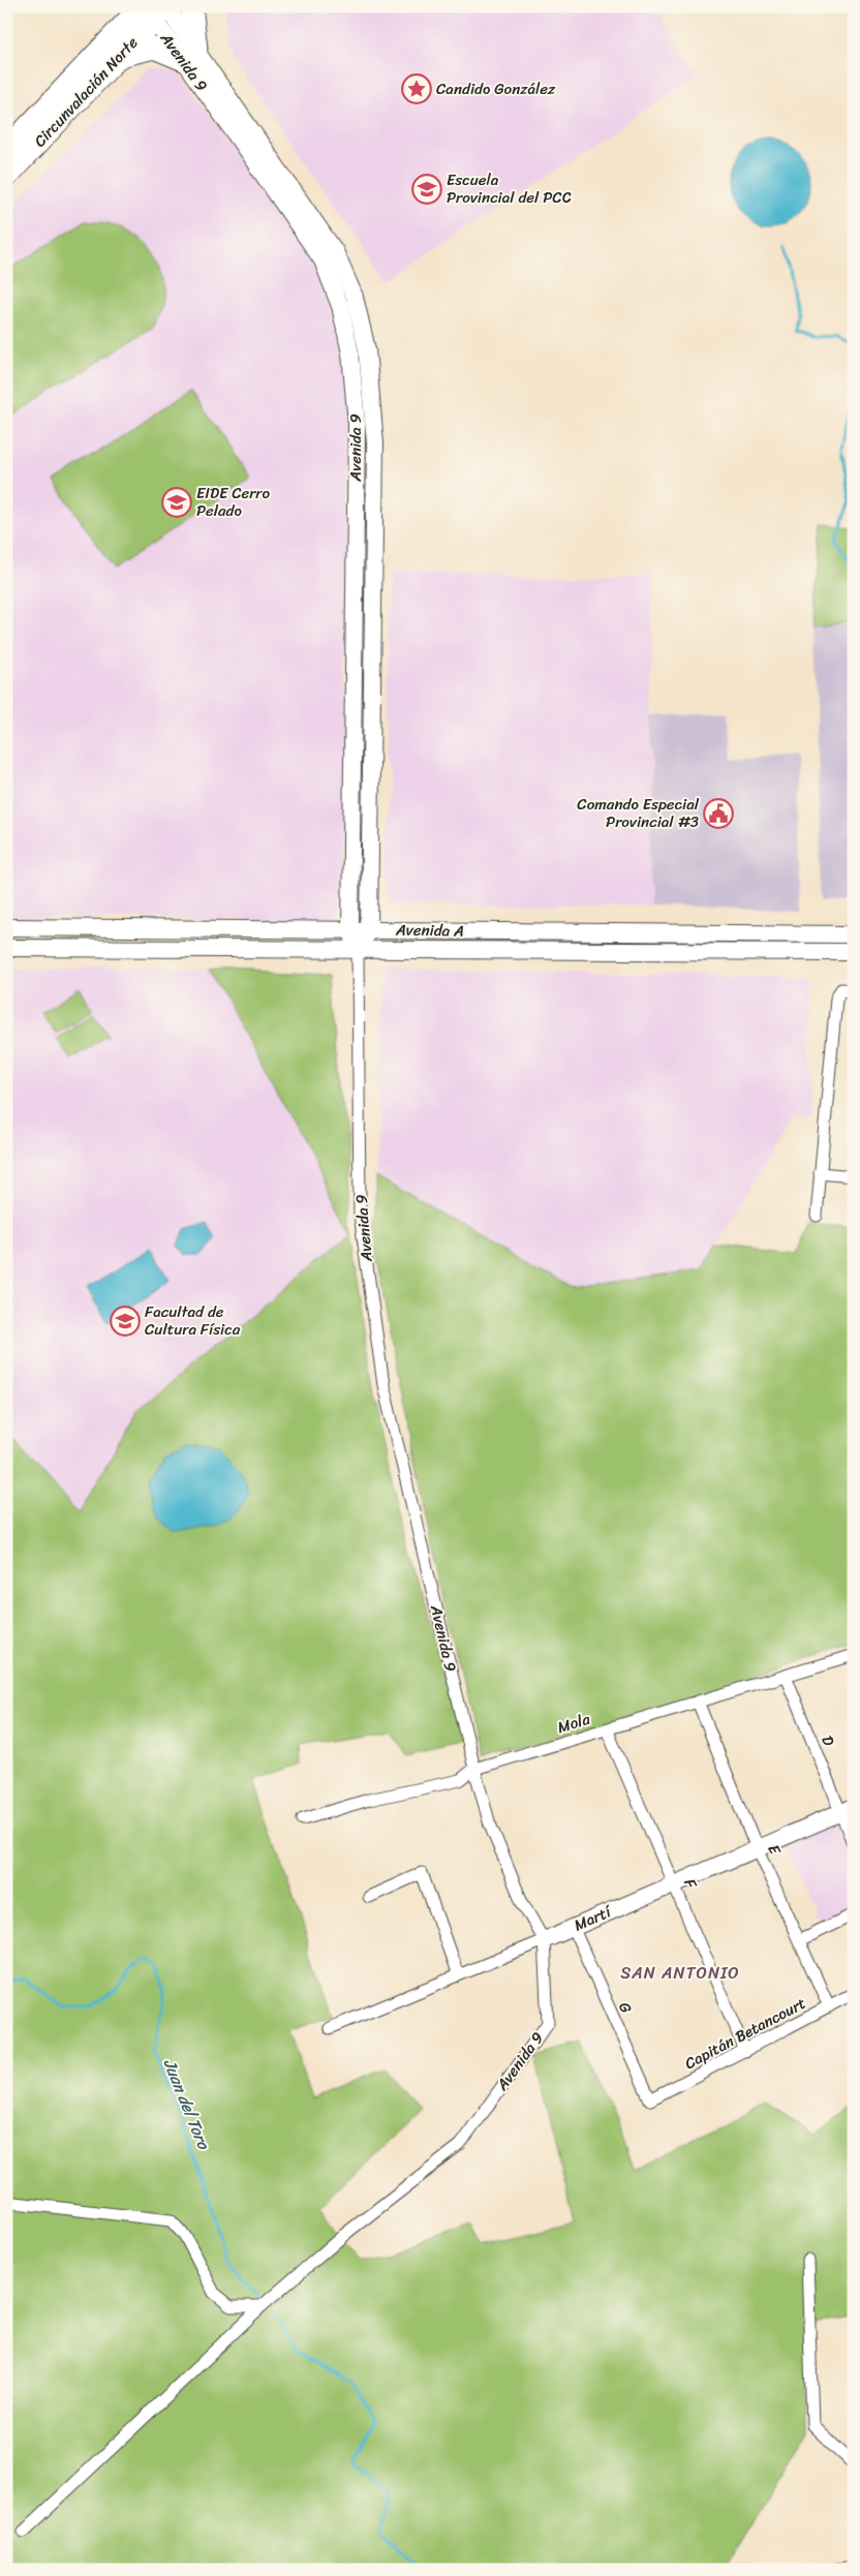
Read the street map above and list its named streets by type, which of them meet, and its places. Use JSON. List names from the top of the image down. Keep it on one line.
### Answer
{"streets":{"highway":["Circunvalación Norte"],"street":["Avenida 9","Avenida A","Mola","D","E","F","Martí","G","Capitán Betancourt"]},"crossings":[["Avenida 9","Circunvalación Norte"],["Avenida 9","Avenida A"],["Avenida 9","Mola"],["Avenida 9","Martí"],["Mola","D"],["Mola","E"],["Mola","F"],["D","Martí"],["E","Martí"],["E","Capitán Betancourt"],["F","Martí"],["F","Capitán Betancourt"],["Martí","G"],["G","Capitán Betancourt"]],"districts":["SAN ANTONIO"],"water":["Juan del Toro"],"places":{"place":["Candido González"],"school or university":["Escuela Provincial del PCC","EIDE Cerro Pelado","Facultad de Cultura Física"],"public building":["Comando Especial Provincial #3"]}}
